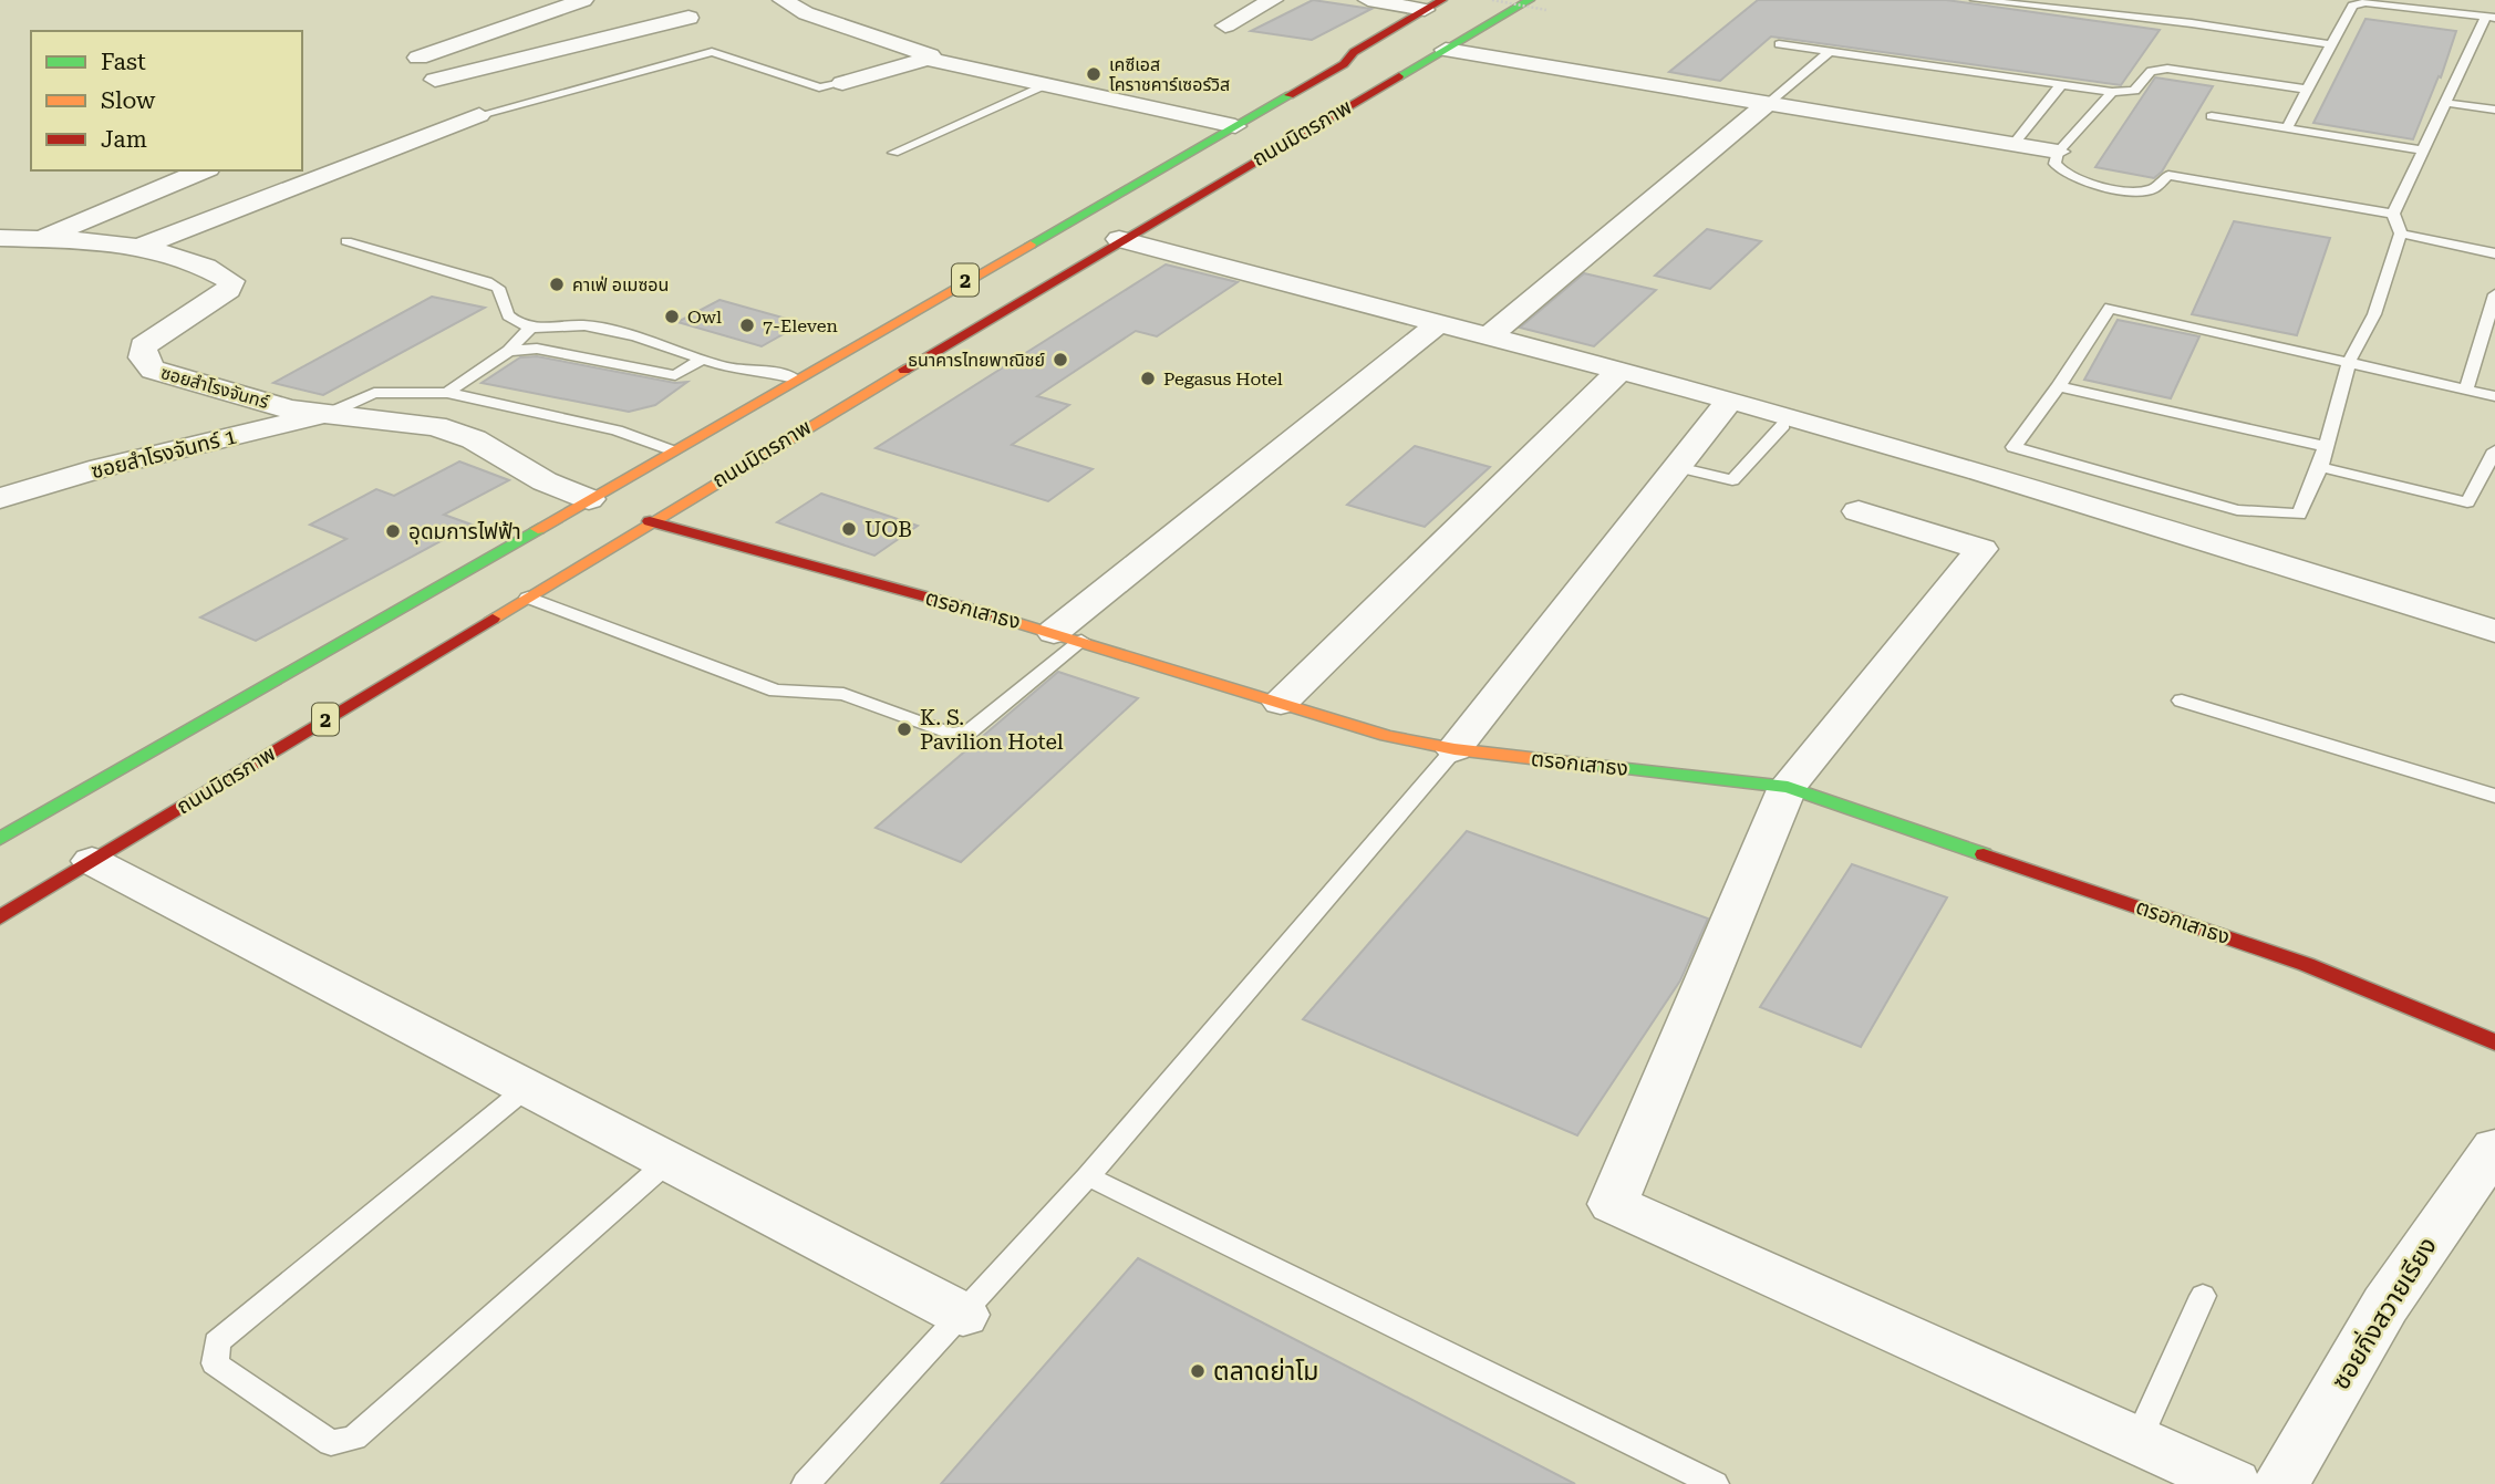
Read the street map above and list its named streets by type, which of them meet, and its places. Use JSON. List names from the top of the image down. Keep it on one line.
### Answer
{"streets":{"main road":["ถนนมิตรภาพ","2","ตรอกเสาธง"],"street":["ซอยสำโรงจันทร์","ซอยสำโรงจันทร์ 1","ซอยกิ่งสวายเรียง"]},"crossings":[["ถนนมิตรภาพ","ซอยสำโรงจันทร์"],["ถนนมิตรภาพ","ตรอกเสาธง"],["ซอยสำโรงจันทร์","ซอยสำโรงจันทร์ 1"],["ซอยสำโรงจันทร์","ตรอกเสาธง"]],"places":["เคซีเอส โคราชคาร์เซอร์วิส","คาเฟ่ อเมซอน","Owl","7-Eleven","ธนาคารไทยพาณิชย์","Pegasus Hotel","UOB","อุดมการไฟฟ้า","K. S. Pavilion Hotel","ตลาดย่าโม"],"legend":["Fast","Slow","Jam"]}
